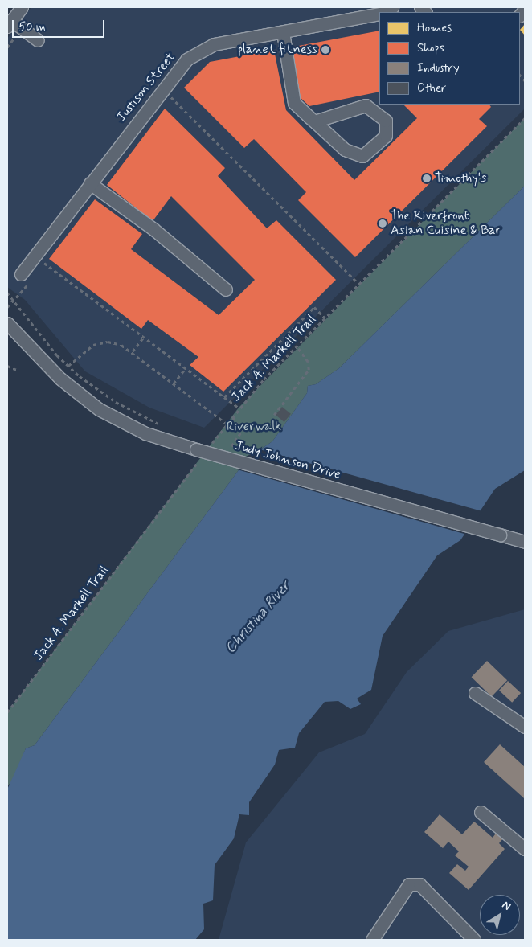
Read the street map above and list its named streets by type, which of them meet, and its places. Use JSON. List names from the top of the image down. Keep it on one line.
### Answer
{"streets":{"street":["Justison Street","Judy Johnson Drive"],"path":["Jack A. Markell Trail"]},"crossings":[["Jack A. Markell Trail","Judy Johnson Drive"]],"water":["Christina River"],"parks":["Riverwalk"],"places":["planet fitness","Timothy's","The Riverfront Asian Cuisine & Bar"],"legend":["Homes","Shops","Industry","Other"],"scale_bar":"50 m","north":"top right"}
